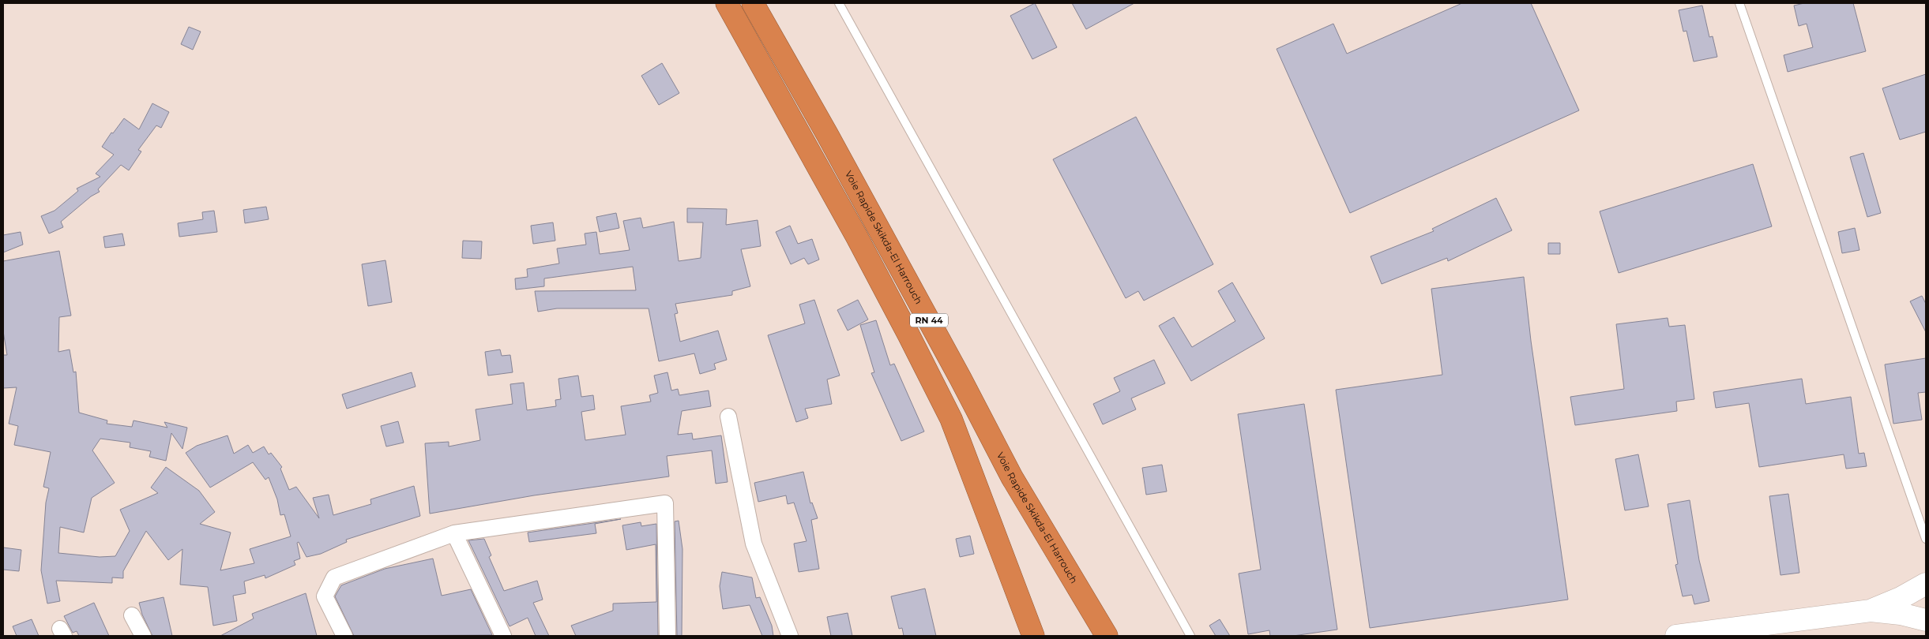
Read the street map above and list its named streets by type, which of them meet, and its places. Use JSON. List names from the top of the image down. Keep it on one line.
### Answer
{"streets":{"highway":["Voie Rapide Skikda-El Harrouch","RN 44"]}}
